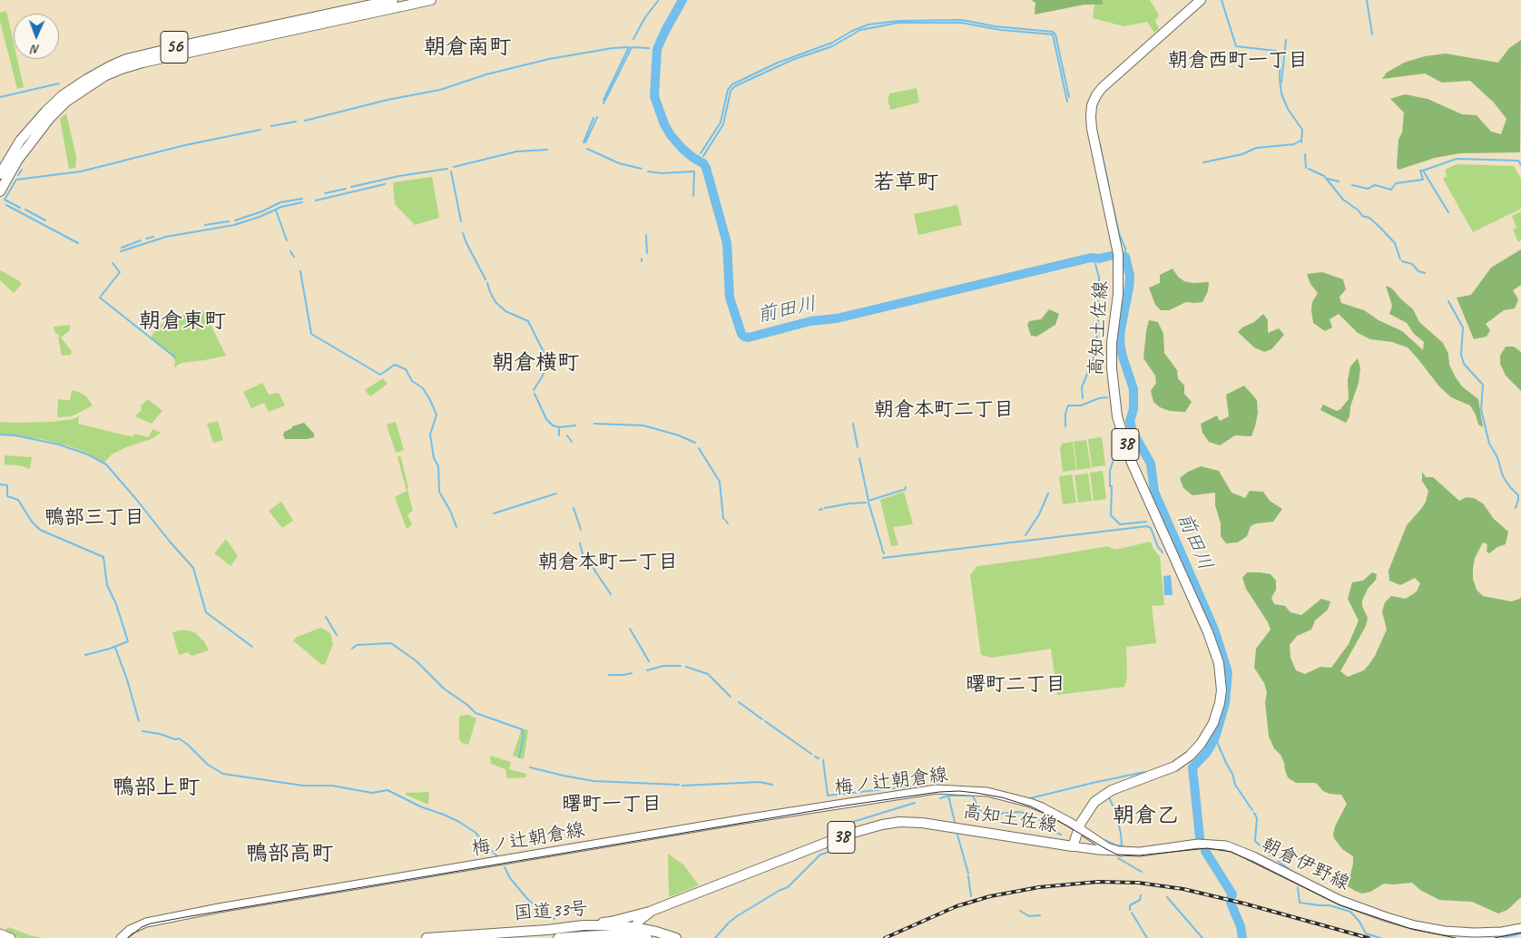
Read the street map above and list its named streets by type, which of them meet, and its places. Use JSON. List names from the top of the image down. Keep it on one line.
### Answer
{"streets":{"main road":["56","高知土佐線","38","梅ノ辻朝倉線","朝倉伊野線","国道33号"]},"crossings":[["高知土佐線","梅ノ辻朝倉線"],["高知土佐線","朝倉伊野線"],["高知土佐線","国道33号"],["梅ノ辻朝倉線","朝倉伊野線"]],"districts":["朝倉南町","朝倉西町一丁目","若草町","朝倉東町","朝倉横町","朝倉本町二丁目","鴨部三丁目","朝倉本町一丁目","曙町二丁目","鴨部上町","曙町一丁目","朝倉乙","鴨部高町"],"water":["前田川"],"north":"bottom"}
